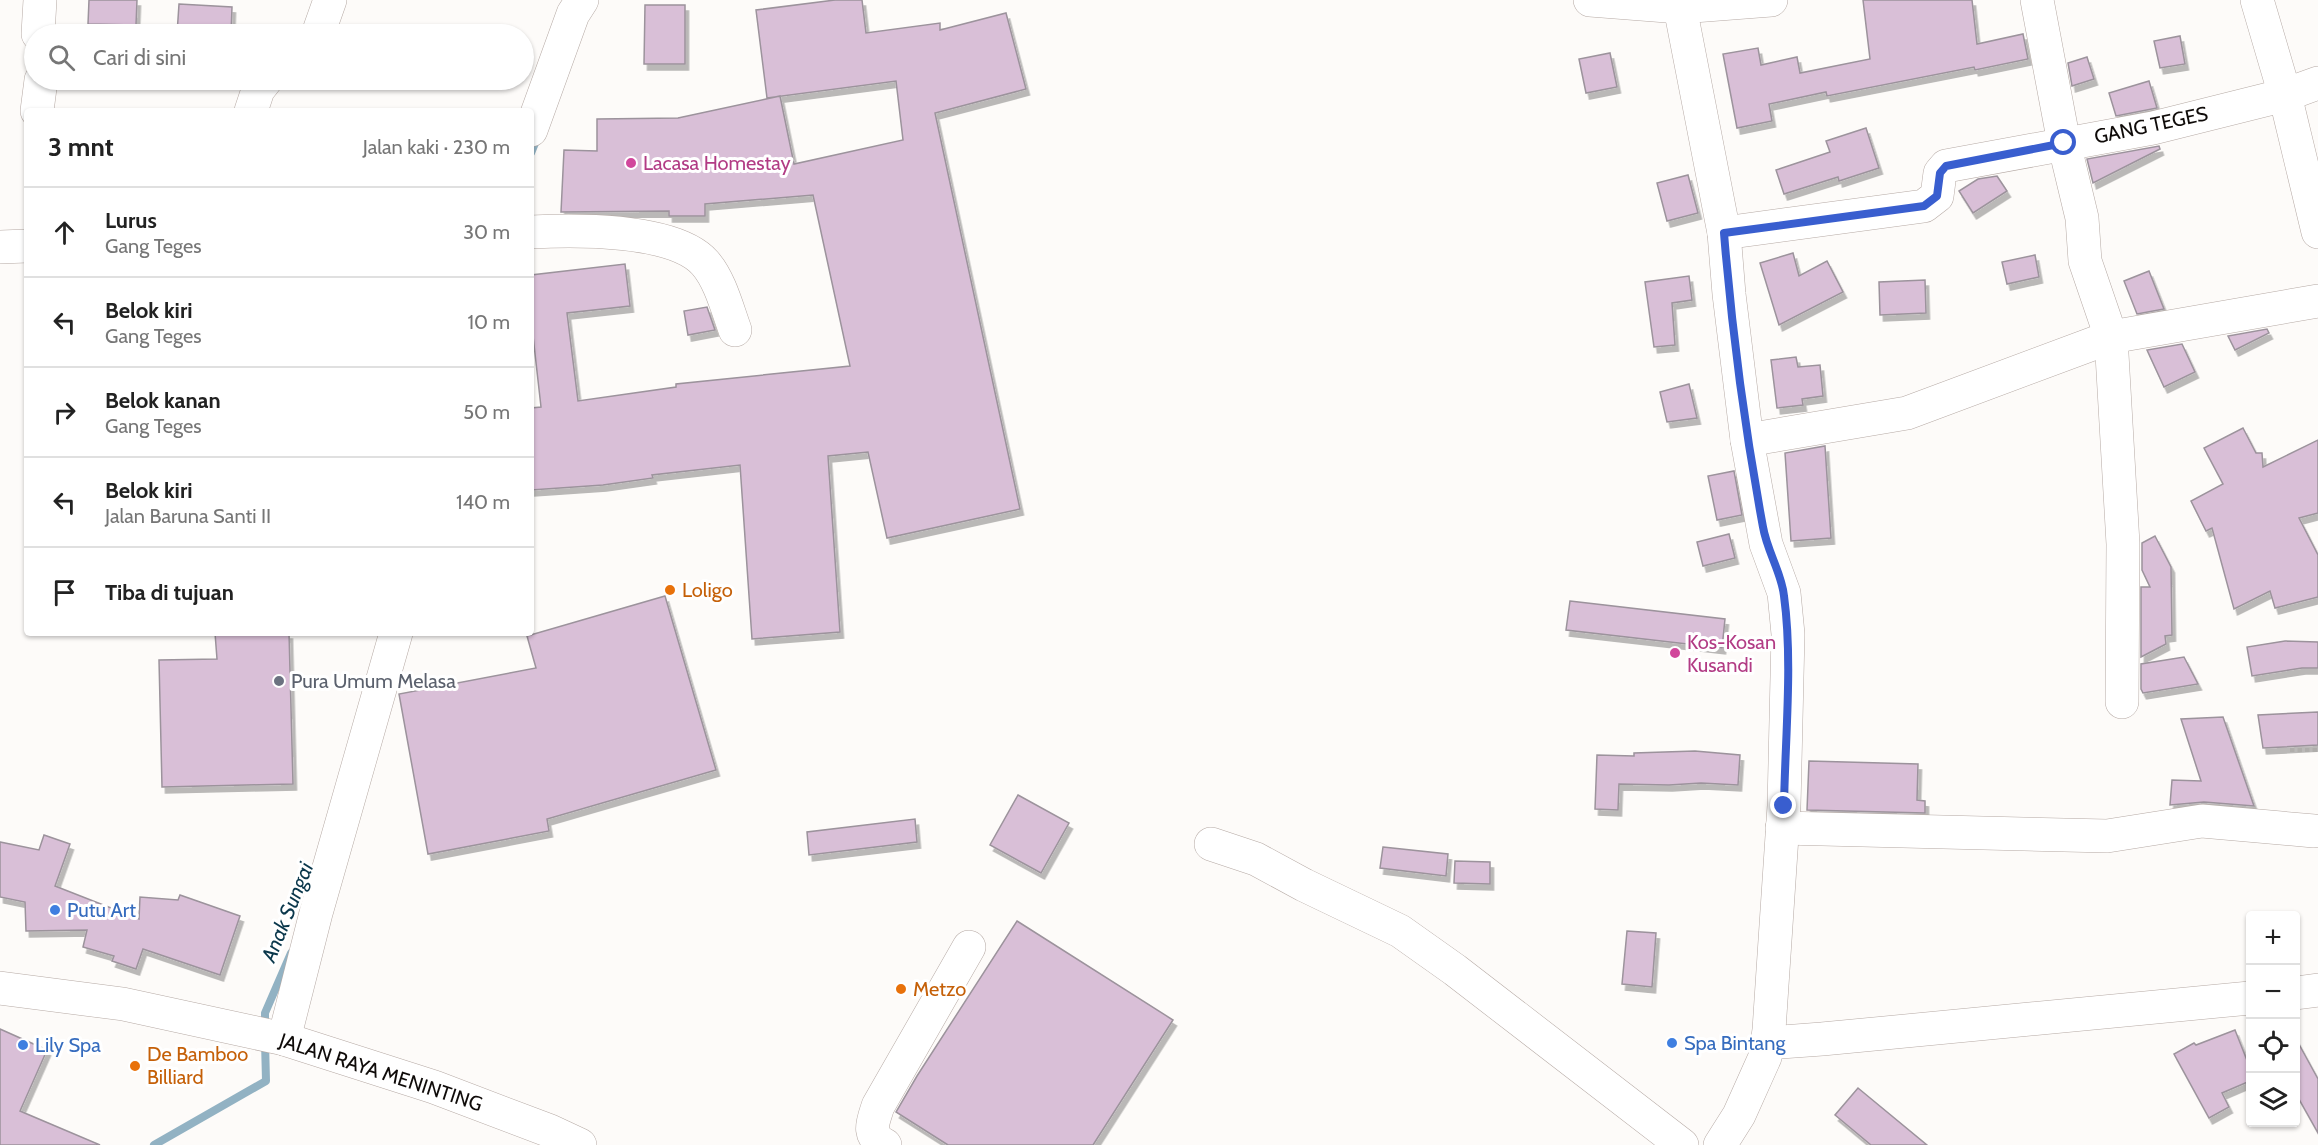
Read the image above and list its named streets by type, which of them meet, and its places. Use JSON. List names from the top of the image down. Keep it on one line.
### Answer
{"streets":{"main road":["GANG TEGES","JALAN RAYA MENINTING"]},"water":["Anak Sungai"],"places":["Lacasa Homestay","Loligo","Kos-Kosan Kusandi","Pura Umum Melasa","Putu Art","Metzo","Spa Bintang","Lily Spa","De Bamboo Billiard"],"page":{"search":"Cari di sini","heading":["3 mnt","Jalan kaki · 230 m"],"list":[["Lurus","Gang Teges","30 m"],["Belok kiri","Gang Teges","10 m"],["Belok kanan","Gang Teges","50 m"],["Belok kiri","Jalan Baruna Santi II","140 m"],"Tiba di tujuan"],"map_buttons":["+","−"]}}
